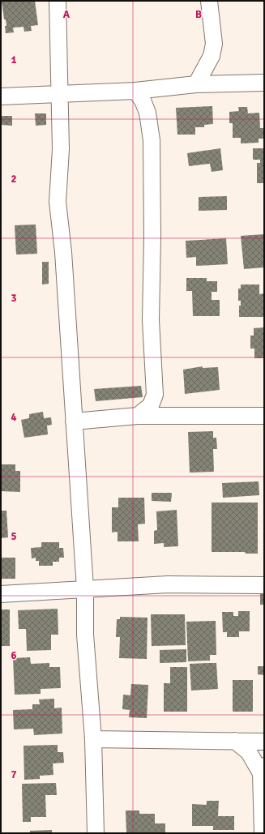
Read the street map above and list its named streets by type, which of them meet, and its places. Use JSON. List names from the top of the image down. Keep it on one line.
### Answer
{"grid":{"columns":["A","B"],"rows":["1","2","3","4","5","6","7"]}}
